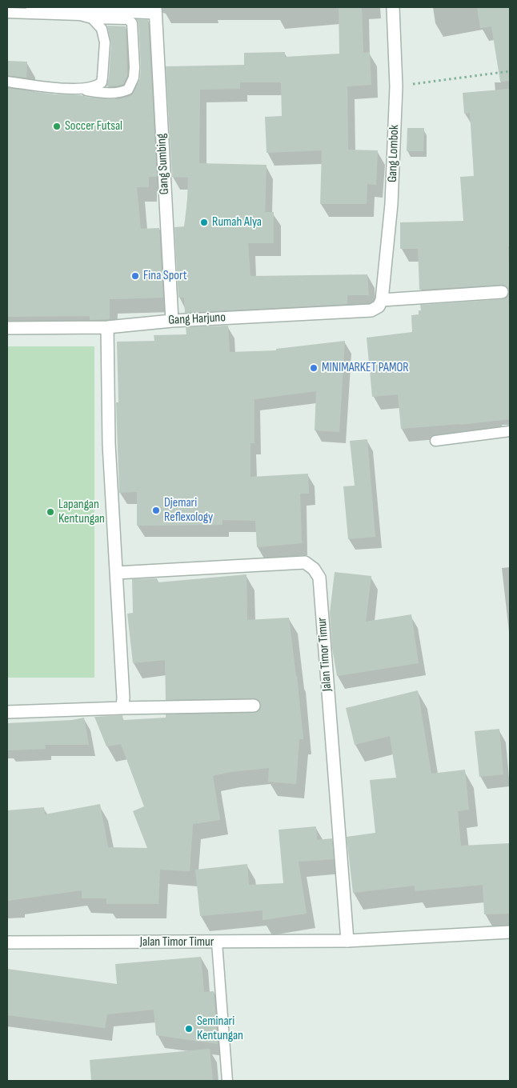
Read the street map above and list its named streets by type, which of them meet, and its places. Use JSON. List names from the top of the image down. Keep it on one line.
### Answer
{"streets":{"street":["Gang Lombok","Gang Sumbing","Gang Harjuno","Jalan Timor Timur"]},"crossings":[["Gang Lombok","Gang Harjuno"],["Gang Sumbing","Gang Harjuno"]],"places":["Soccer Futsal","Rumah Alya","Fina Sport","MINIMARKET PAMOR","Djemari Reflexology","Lapangan Kentungan","Seminari Kentungan"]}
